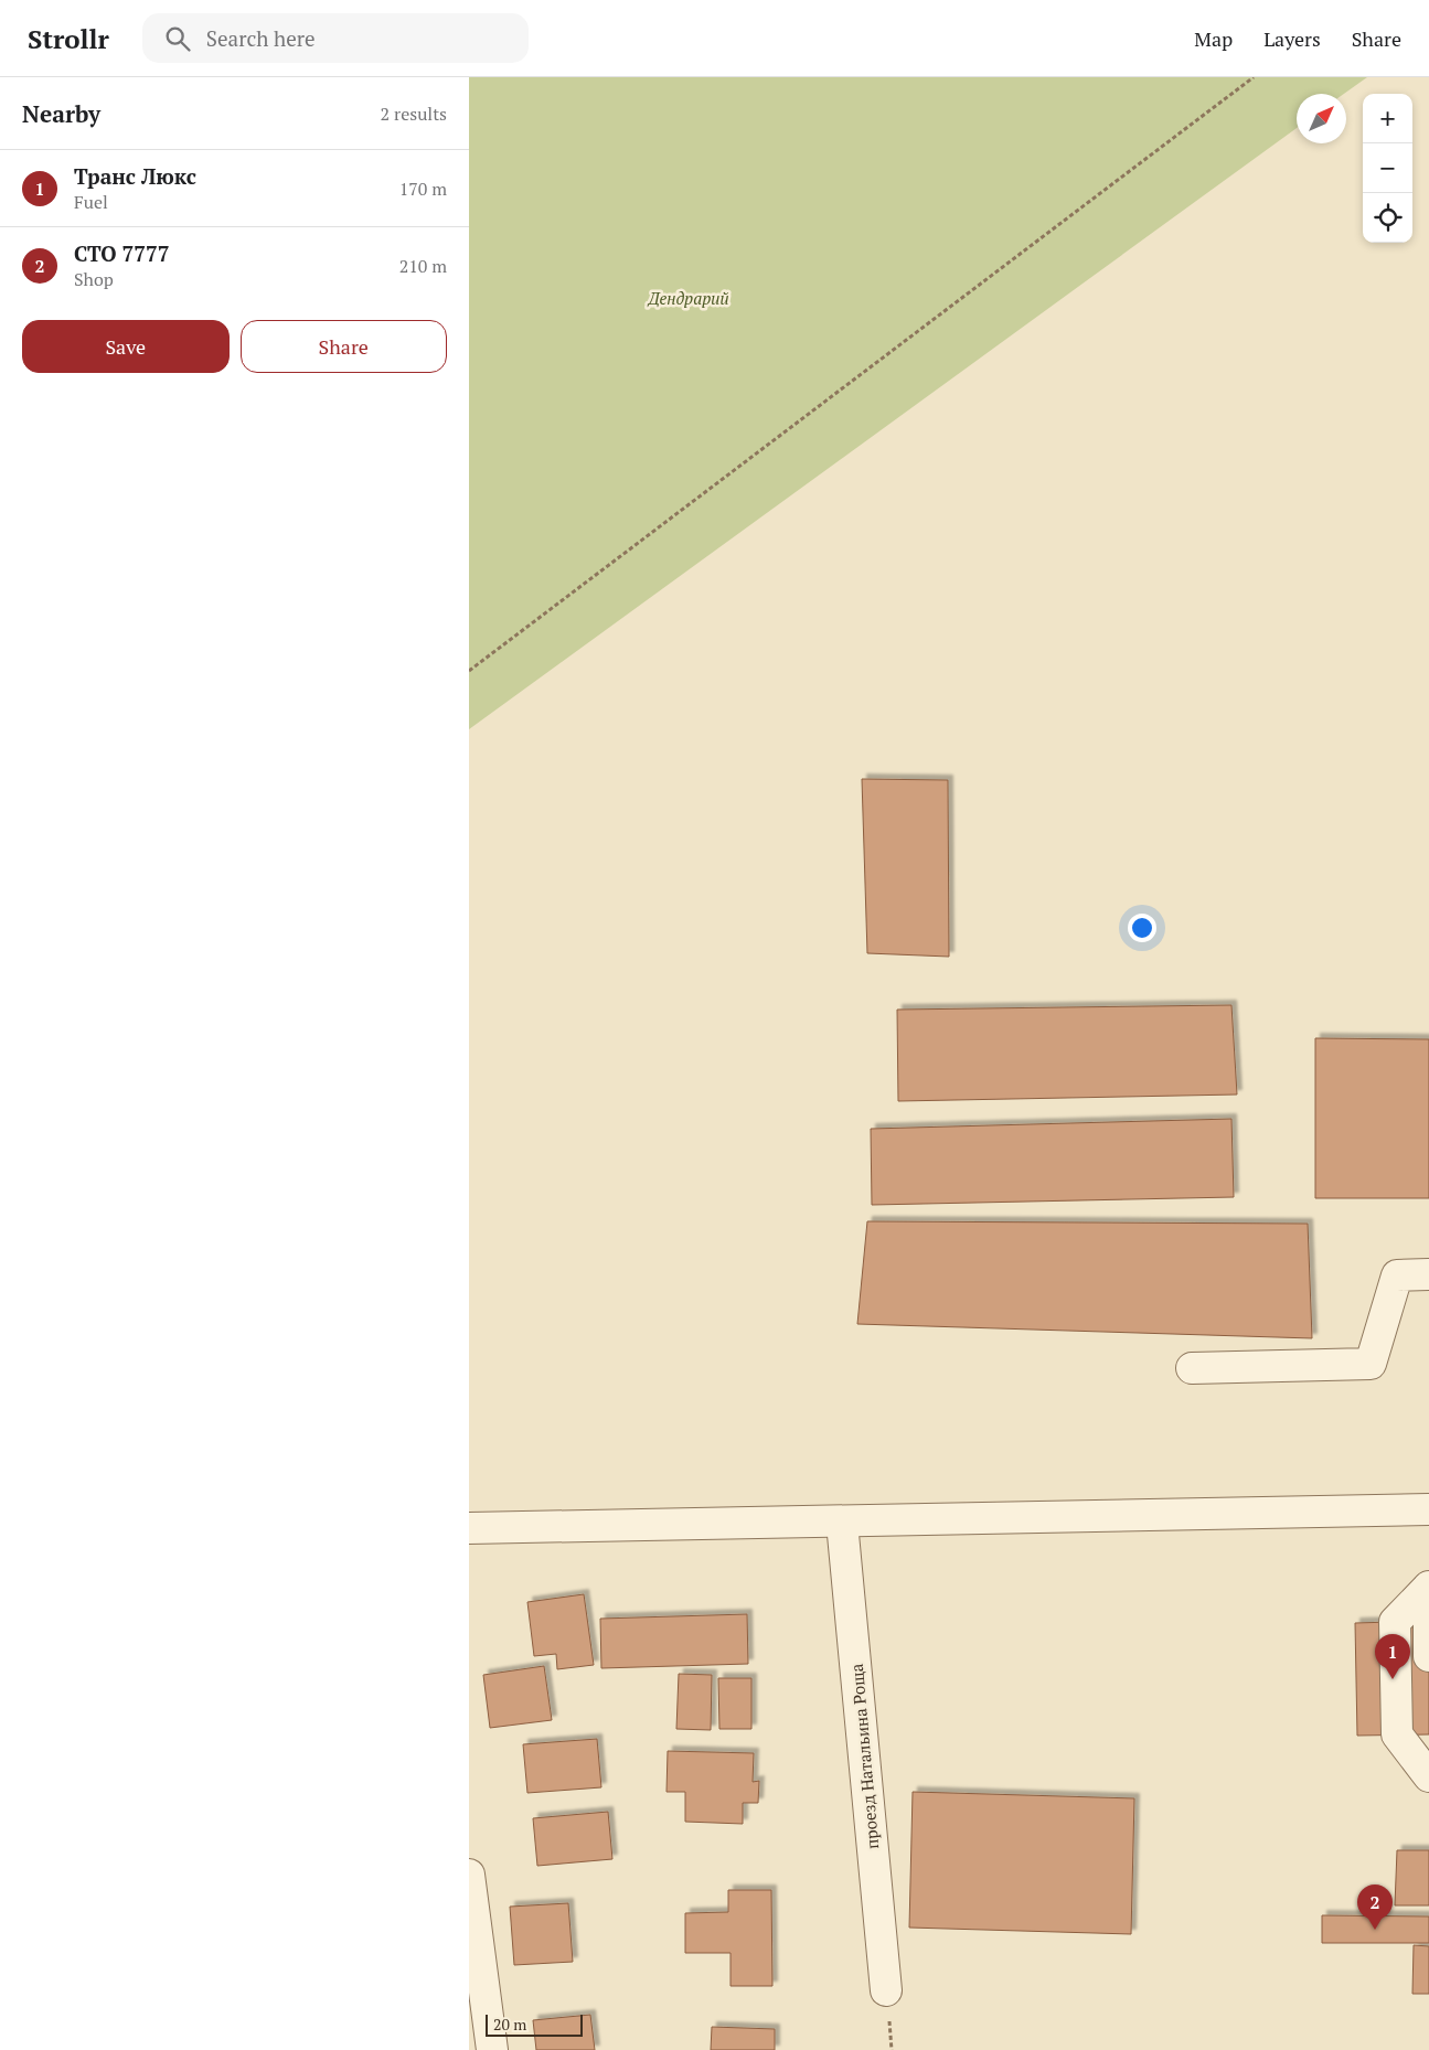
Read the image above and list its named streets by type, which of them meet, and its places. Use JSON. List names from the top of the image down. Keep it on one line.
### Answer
{"streets":{"street":["проезд Натальина Роща"]},"parks":["Дендрарий"],"scale_bar":"20 m","north":"top right","page":{"header":"Strollr","search":"Search here","nav":["Map","Layers","Share"],"heading":["Nearby","2 results"],"map_buttons":["+","−"],"list":[{"mark":"1","name":"Транс Люкс","note":"Fuel","value":"170 m"},{"mark":"2","name":"СТО 7777","note":"Shop","value":"210 m"}],"buttons":["Save","Share"],"pins":["1","2"],"scale":"20 m"}}
